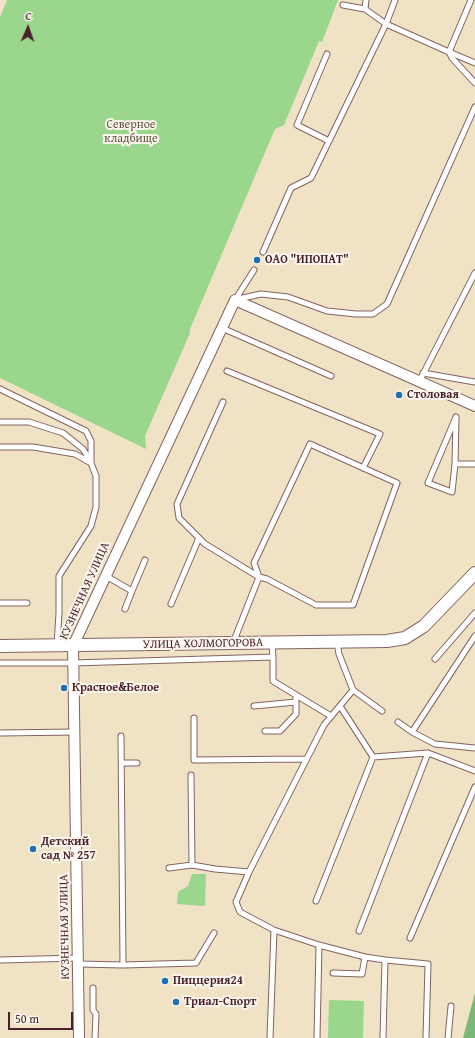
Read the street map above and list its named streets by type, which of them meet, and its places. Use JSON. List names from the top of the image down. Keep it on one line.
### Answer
{"streets":{"street":["КУЗНЕЧНАЯ УЛИЦА","УЛИЦА ХОЛМОГОРОВА"]},"crossings":[["КУЗНЕЧНАЯ УЛИЦА","УЛИЦА ХОЛМОГОРОВА"]],"parks":["Северное кладбище"],"places":["ОАО \"ИПОПАТ\"","Столовая","Красное&Белое","Детский сад № 257","Пиццерия24","Триал-Спорт"],"scale_bar":"50 m","north":"top"}
